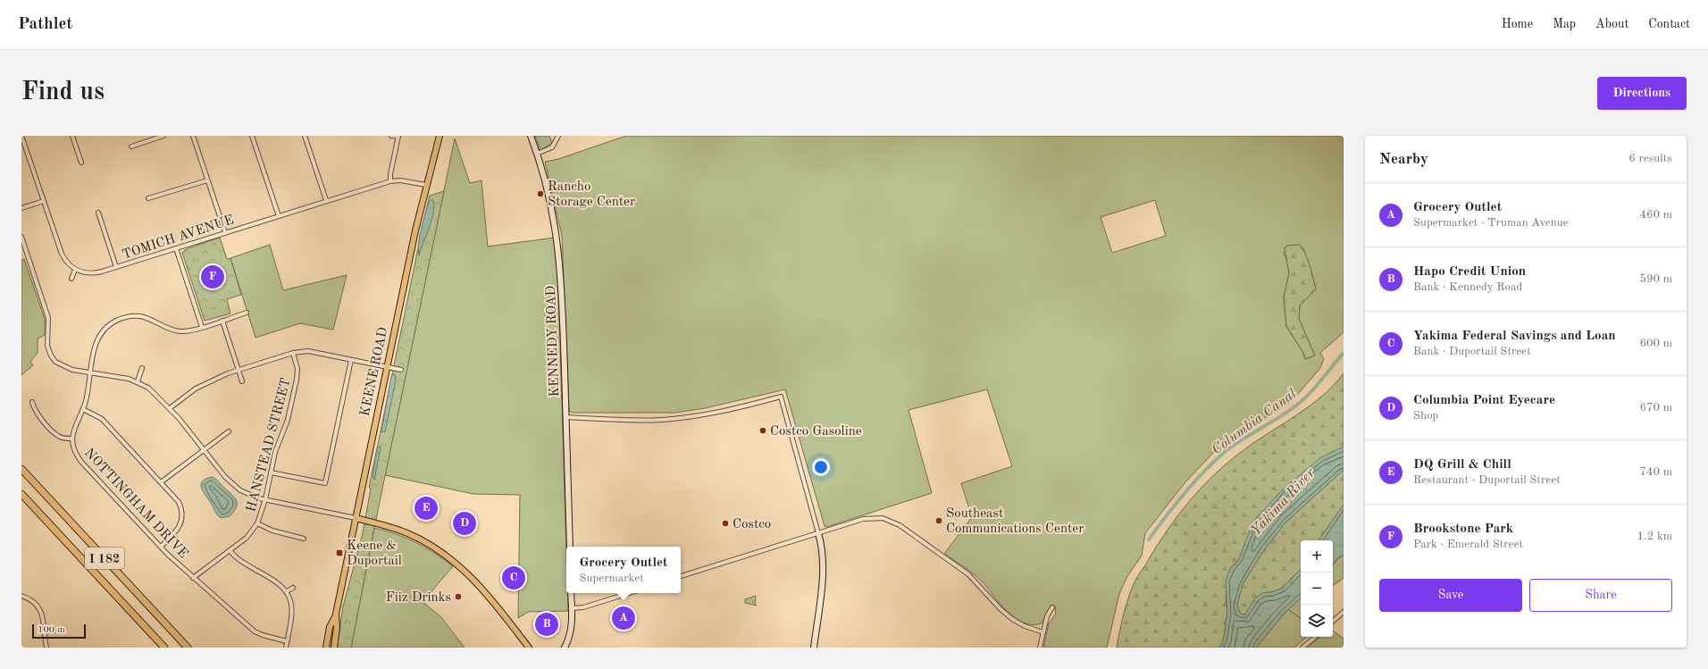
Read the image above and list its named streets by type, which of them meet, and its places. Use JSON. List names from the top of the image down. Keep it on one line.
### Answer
{"streets":{"highway":["I 182"],"main road":["KEENE ROAD"],"street":["TOMICH AVENUE","KENNEDY ROAD","HANSTEAD STREET","NOTTINGHAM DRIVE"]},"crossings":[["TOMICH AVENUE","KEENE ROAD"],["HANSTEAD STREET","NOTTINGHAM DRIVE"]],"water":["Columbia Canal","Yakima River"],"places":{"other":["Rancho Storage Center","Costco Gasoline","Southeast Communications Center","Costco","Fiiz Drinks"],"transit":["Keene & Duportail"]},"scale_bar":"100 m","page":{"header":"Pathlet","nav":["Home","Map","About","Contact"],"buttons":["Directions",["Save","Share"]],"title":"Find us","heading":["Nearby","6 results"],"list":[{"mark":"A","name":"Grocery Outlet","note":"Supermarket · Truman Avenue","value":"460 m"},{"mark":"B","name":"Hapo Credit Union","note":"Bank · Kennedy Road","value":"590 m"},{"mark":"C","name":"Yakima Federal Savings and Loan","note":"Bank · Duportail Street","value":"600 m"},{"mark":"D","name":"Columbia Point Eyecare","note":"Shop","value":"670 m"},{"mark":"E","name":"DQ Grill & Chill","note":"Restaurant · Duportail Street","value":"740 m"},{"mark":"F","name":"Brookstone Park","note":"Park · Emerald Street","value":"1.2 km"}],"pins":["F","E","D","C","A","B"],"map_buttons":["+","−"],"popup":["Grocery Outlet","Supermarket"],"scale":"100 m"}}
